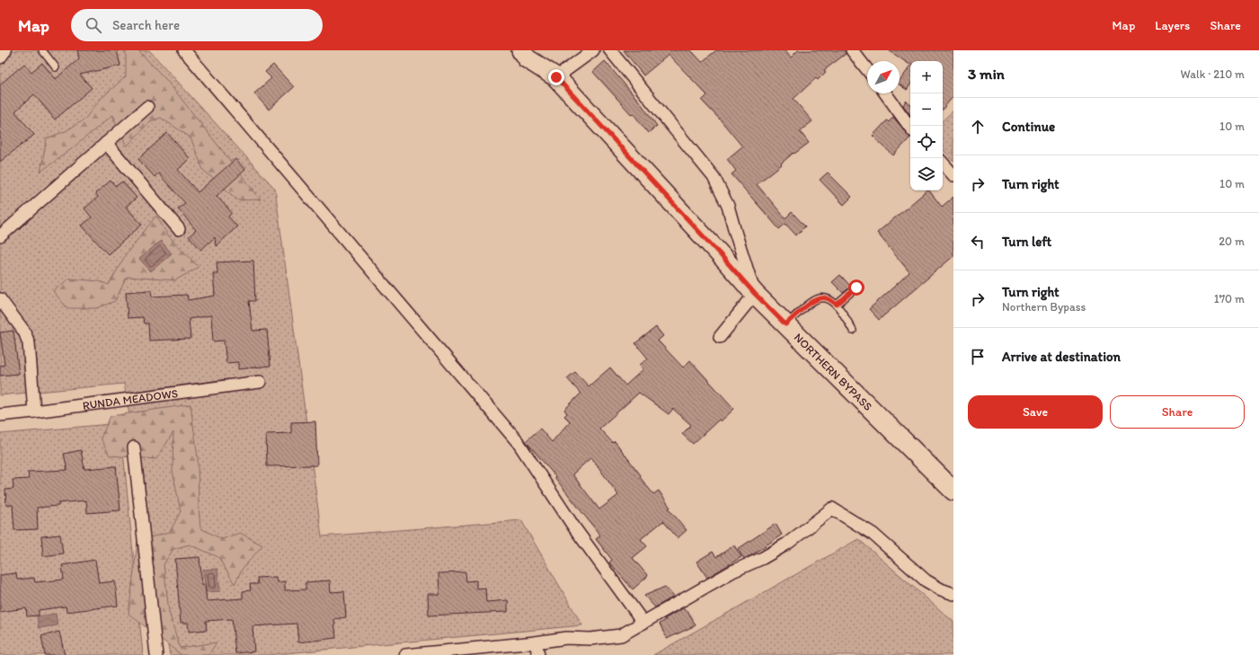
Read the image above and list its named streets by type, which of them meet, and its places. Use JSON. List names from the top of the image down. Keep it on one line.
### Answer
{"streets":{"main road":["NORTHERN BYPASS"],"street":["RUNDA MEADOWS"]},"north":"top right","page":{"header":"Map","search":"Search here","nav":["Map","Layers","Share"],"heading":["3 min","Walk · 210 m"],"map_buttons":["+","−"],"list":[["Continue","10 m"],["Turn right","10 m"],["Turn left","20 m"],["Turn right","Northern Bypass","170 m"],"Arrive at destination"],"buttons":["Save","Share"]}}
